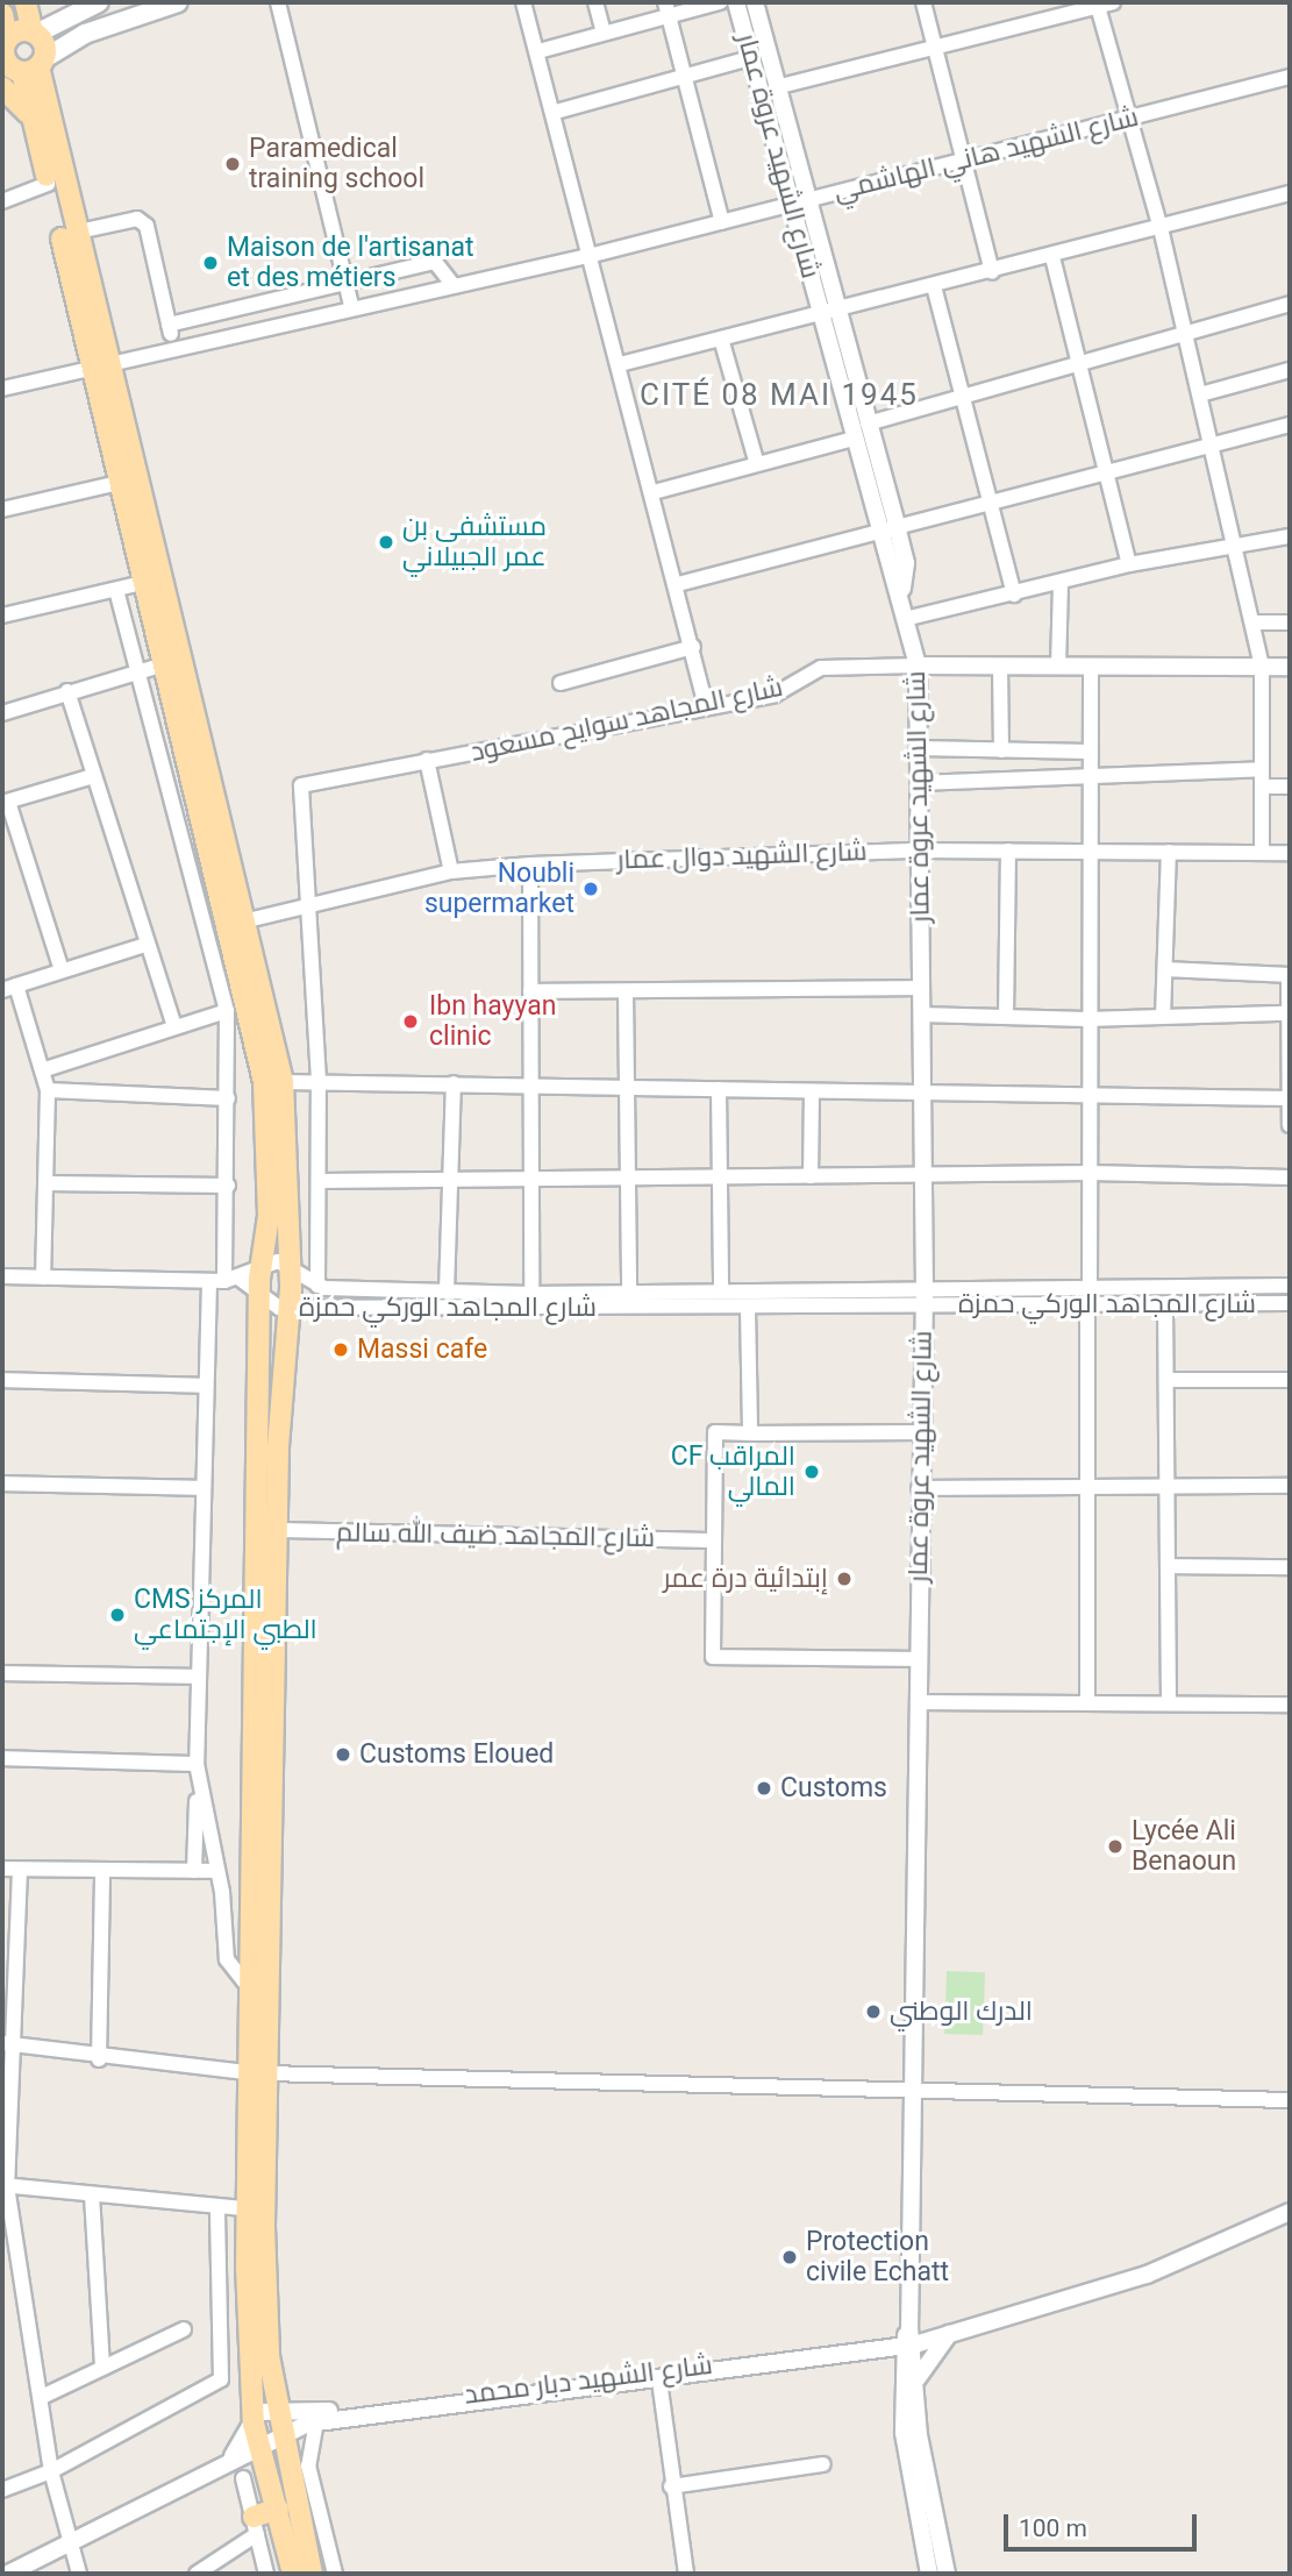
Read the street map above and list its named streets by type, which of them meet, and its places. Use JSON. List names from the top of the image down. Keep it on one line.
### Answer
{"streets":{"street":["شارع الشهيد هاني الهاشمي","شارع الشهيد عروة عمار","شارع المجاهد سوايح مسعود","شارع الشهيد دوال عمار","شارع المجاهد الوركي حمزة","شارع المجاهد ضيف الله سالم","شارع الشهيد دبار محمد"]},"crossings":[["شارع الشهيد هاني الهاشمي","شارع الشهيد عروة عمار"],["شارع الشهيد عروة عمار","شارع المجاهد سوايح مسعود"],["شارع الشهيد عروة عمار","شارع الشهيد دوال عمار"],["شارع الشهيد عروة عمار","شارع المجاهد الوركي حمزة"],["شارع الشهيد عروة عمار","شارع الشهيد دبار محمد"],["شارع المجاهد سوايح مسعود","شارع الشهيد دوال عمار"]],"districts":["CITÉ 08 MAI 1945"],"places":["Paramedical training school","Maison de l'artisanat et des métiers","مستشفى بن عمر الجبيلاني","Noubli supermarket","Ibn hayyan clinic","Massi cafe","CF المراقب المالي","إبتدائية درة عمر","CMS المركز الطبي الإجتماعي","Customs Eloued","Customs","Lycée Ali Benaoun","الدرك الوطني","Protection civile Echatt"],"scale_bar":"100 m"}
